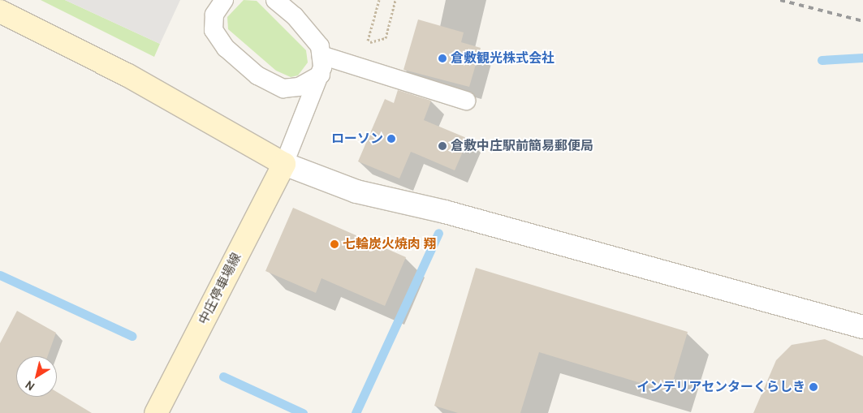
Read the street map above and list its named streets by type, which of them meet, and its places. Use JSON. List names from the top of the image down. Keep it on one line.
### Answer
{"streets":{"street":["中庄停車場線"]},"places":["倉敷観光株式会社","ローソン","倉敷中庄駅前簡易郵便局","七輪炭火焼肉 翔","インテリアセンターくらしき"],"north":"bottom left"}
